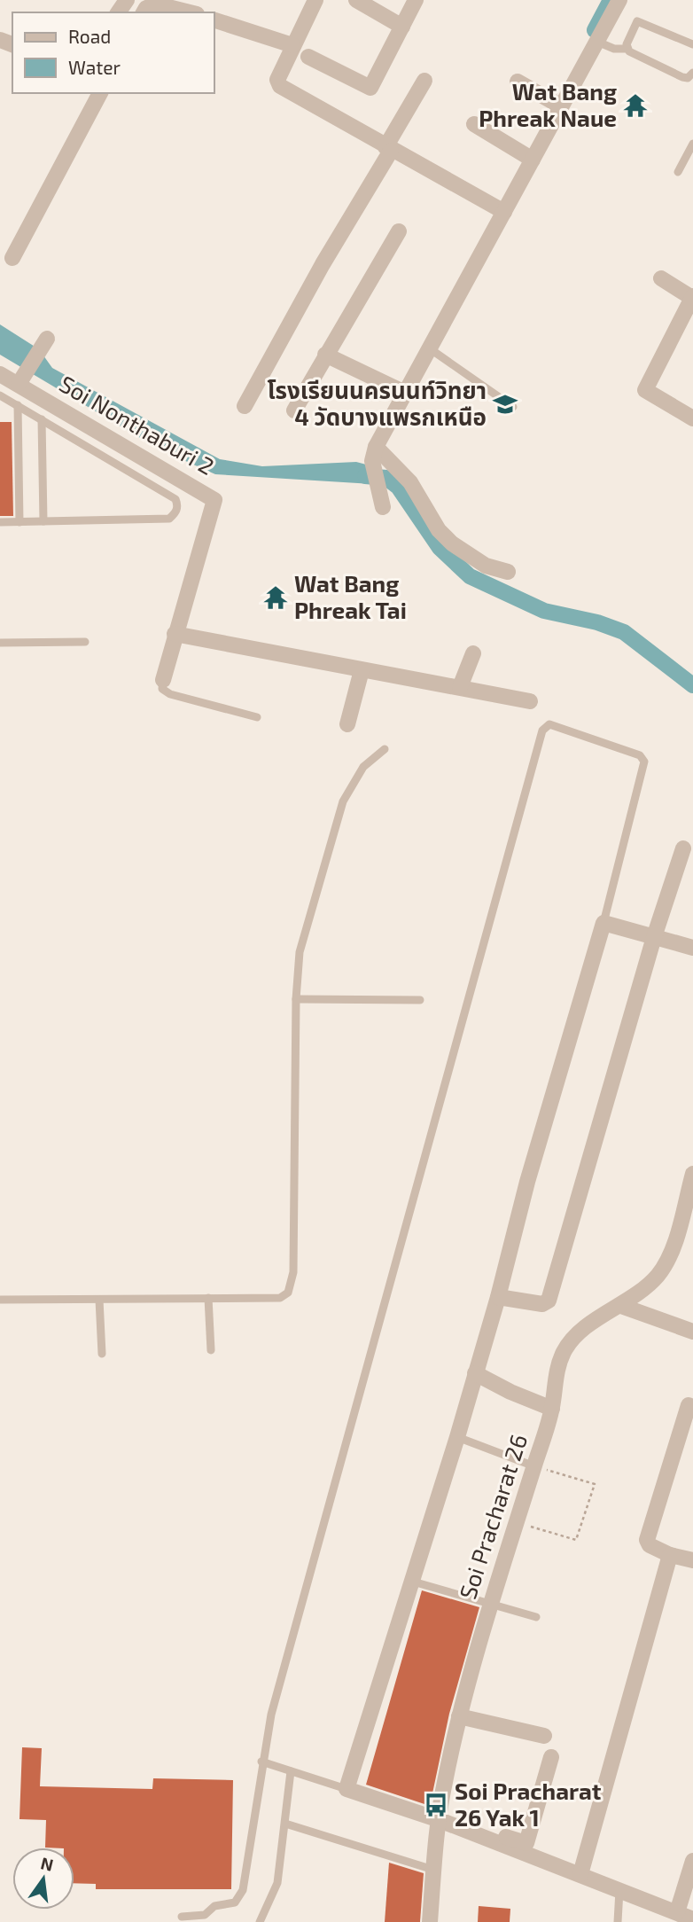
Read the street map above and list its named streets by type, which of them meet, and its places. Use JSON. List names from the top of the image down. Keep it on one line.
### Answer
{"streets":{"street":["Soi Nonthaburi 2","Soi Pracharat 26"]},"places":{"temple":["Wat Bang Phreak Naue","Wat Bang Phreak Tai"],"school or university":["โรงเรียนนครนนท์วิทยา 4 วัดบางแพรกเหนือ"],"bus stop":["Soi Pracharat 26 Yak 1"]},"legend":["Road","Water"],"north":"top"}
